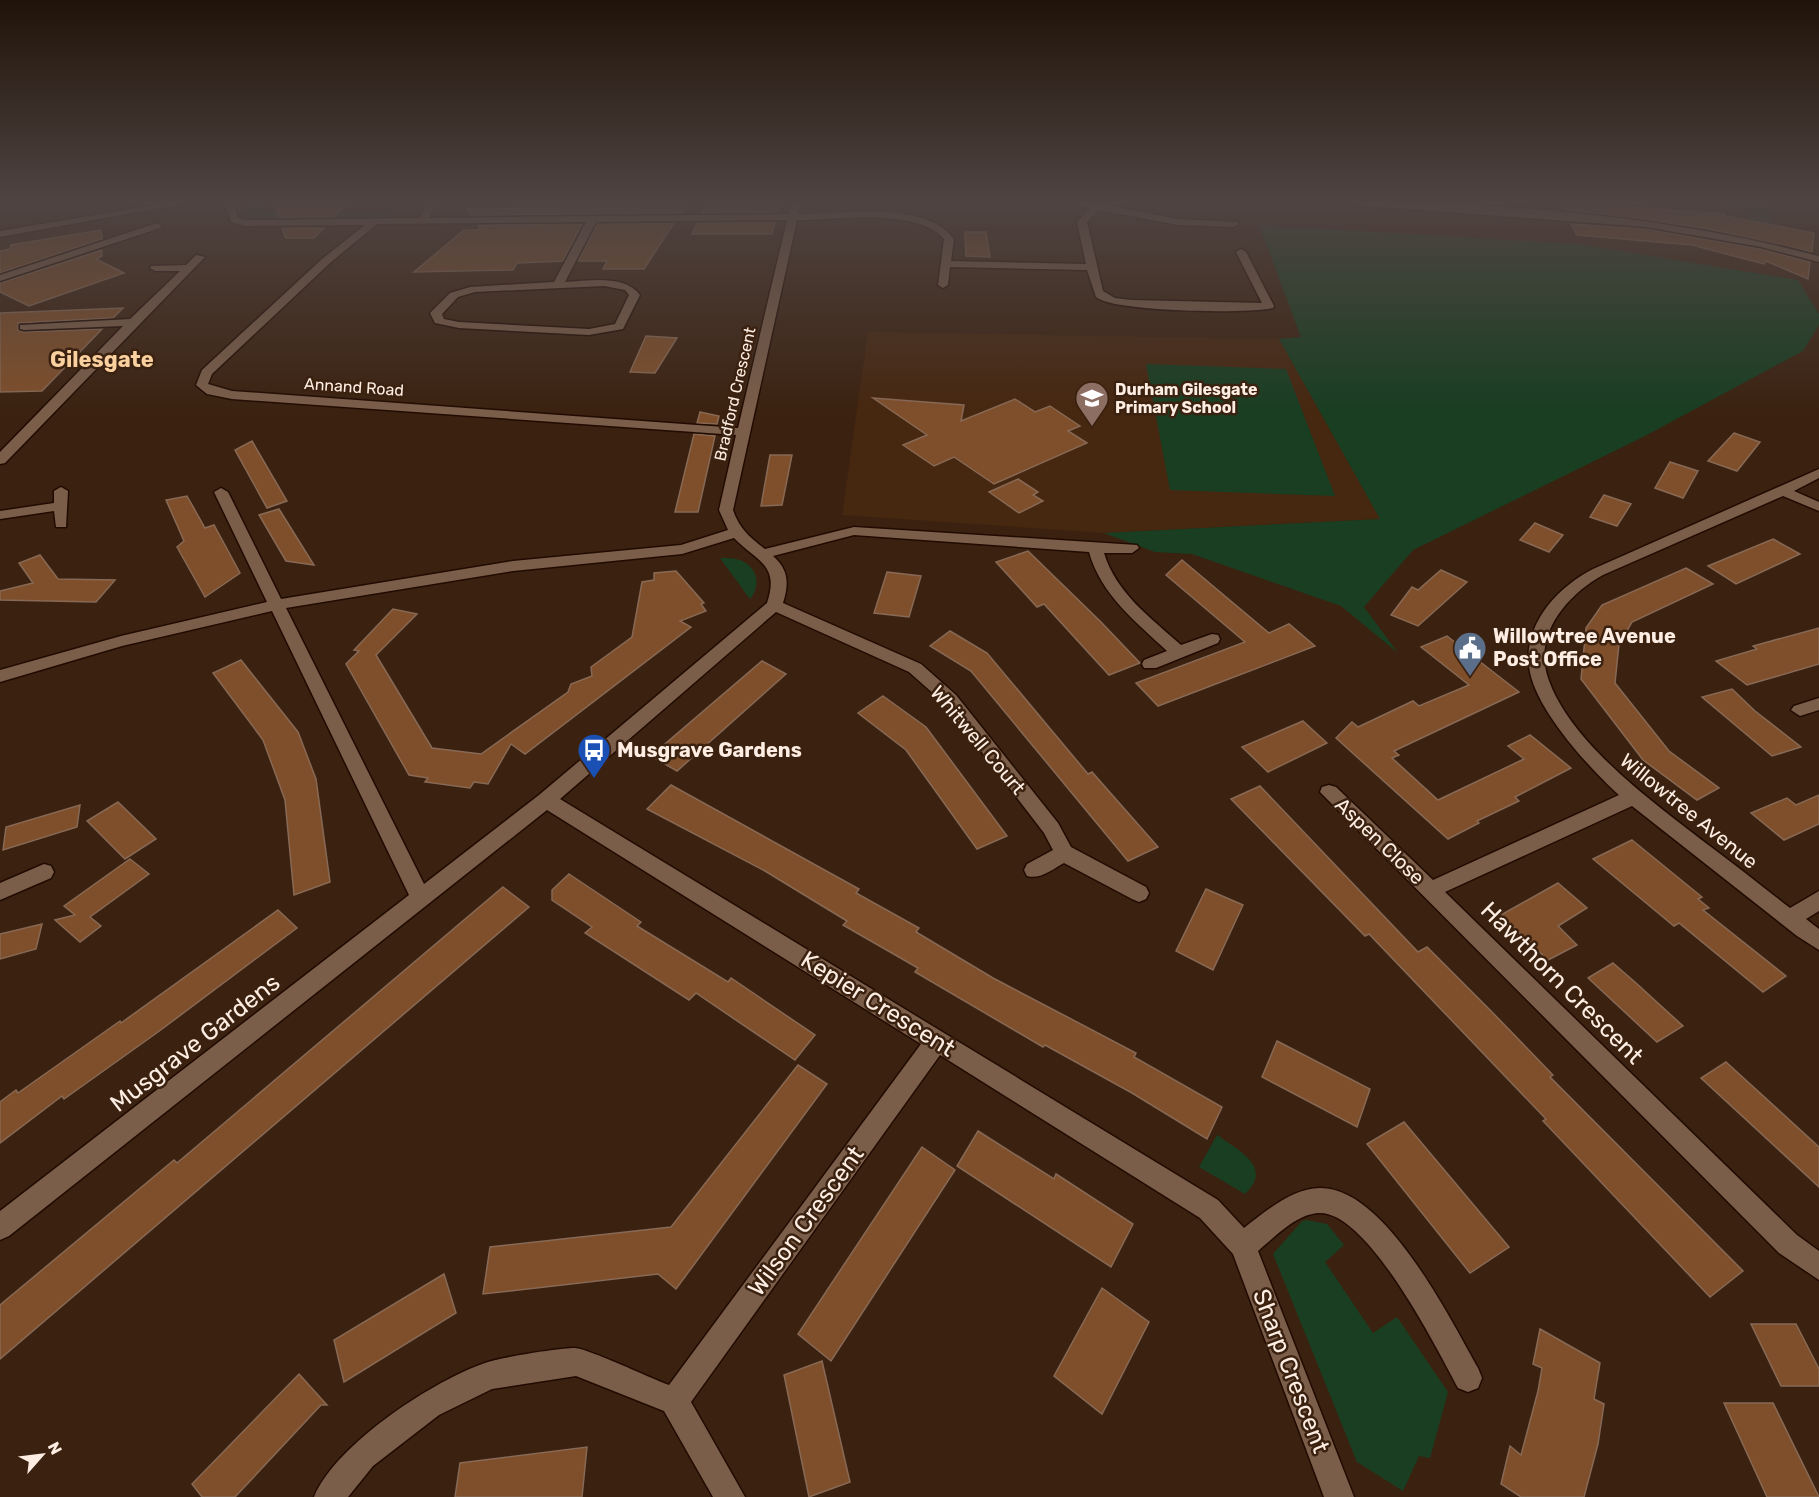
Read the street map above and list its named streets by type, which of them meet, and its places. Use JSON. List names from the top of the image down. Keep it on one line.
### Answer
{"streets":{"street":["Annand Road","Bradford Crescent","Whitwell Court","Willowtree Avenue","Aspen Close","Hawthorn Crescent","Kepier Crescent","Musgrave Gardens","Wilson Crescent","Sharp Crescent"]},"crossings":[["Annand Road","Bradford Crescent"],["Whitwell Court","Musgrave Gardens"],["Aspen Close","Hawthorn Crescent"],["Kepier Crescent","Musgrave Gardens"],["Kepier Crescent","Wilson Crescent"],["Kepier Crescent","Sharp Crescent"]],"districts":["Gilesgate"],"places":{"school or university":["Durham Gilesgate Primary School"],"public building":["Willowtree Avenue Post Office"],"bus stop":["Musgrave Gardens"]},"north":"top right"}
